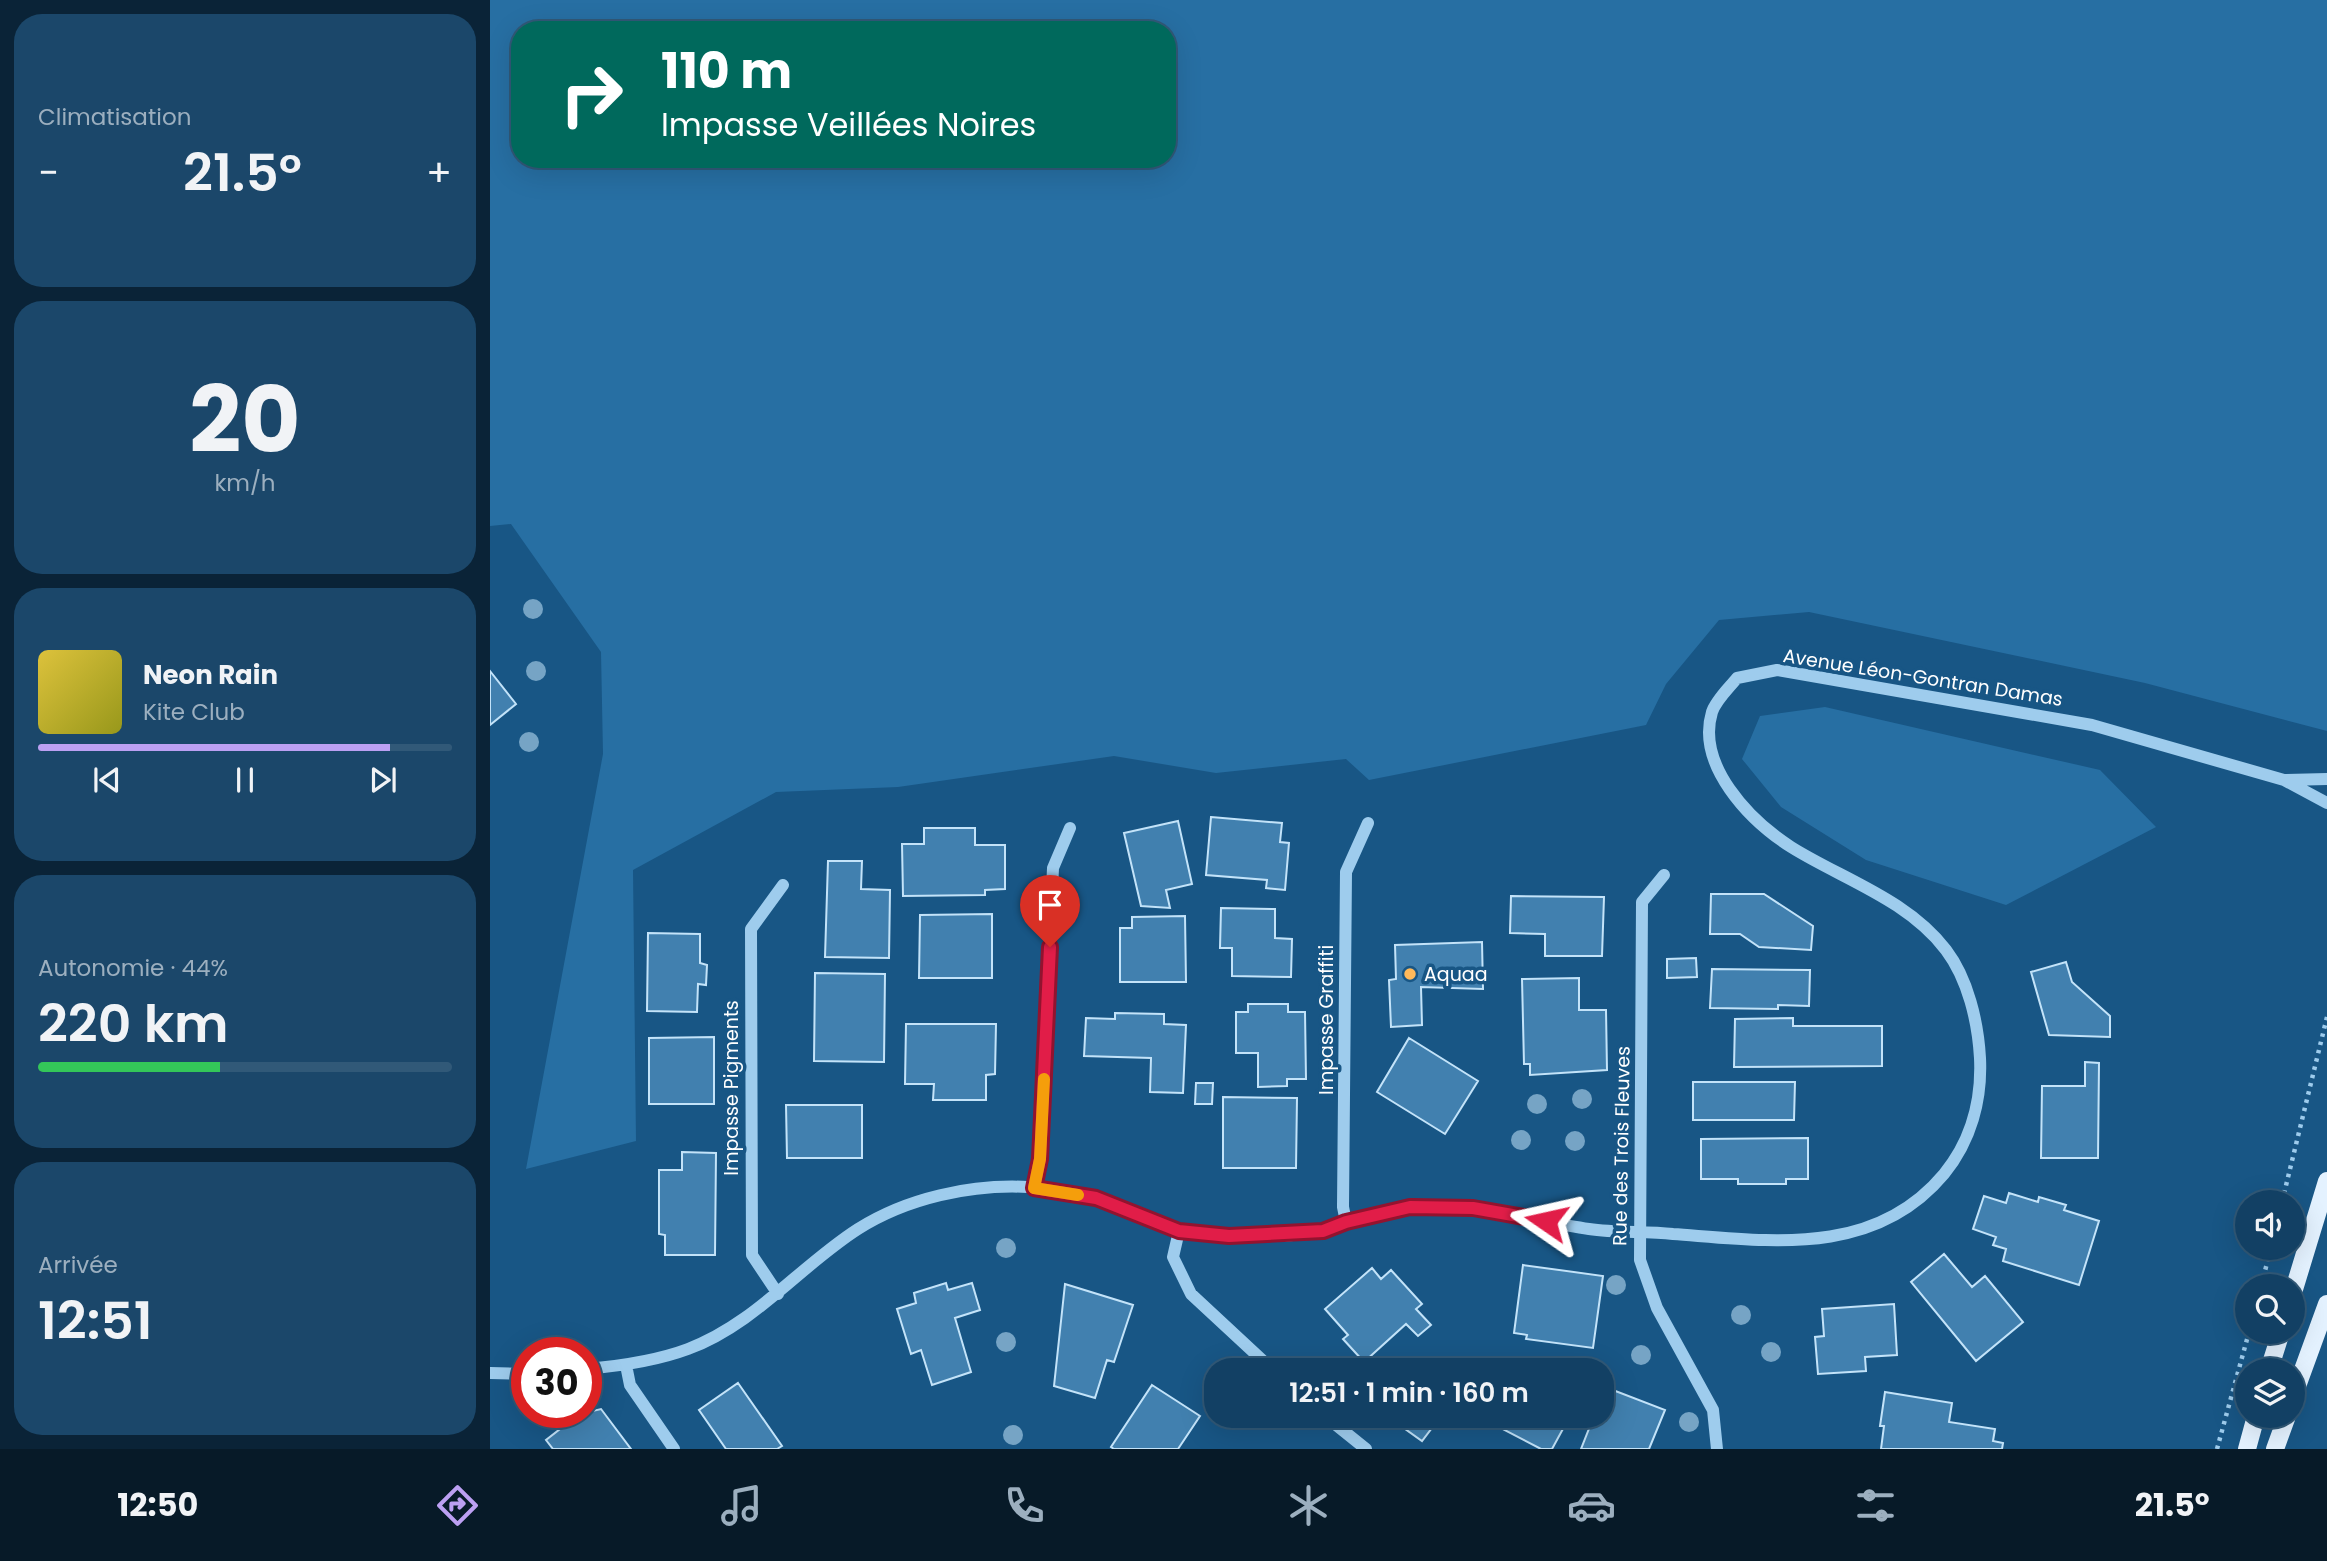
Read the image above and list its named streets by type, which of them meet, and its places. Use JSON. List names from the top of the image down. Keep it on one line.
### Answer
{"streets":{"street":["Avenue Léon-Gontran Damas","Impasse Graffiti","Impasse Pigments","Rue des Trois Fleuves"]},"crossings":[["Avenue Léon-Gontran Damas","Impasse Graffiti"],["Avenue Léon-Gontran Damas","Impasse Pigments"],["Avenue Léon-Gontran Damas","Rue des Trois Fleuves"]],"places":["Aquaa"],"page":{"tile":["Climatisation",["20","km/h"],["Autonomie · 44%","220 km"],["Arrivée","12:51"]],"turn":["110 m","Impasse Veillées Noires"],"heat":["−","21.5°","+"],"song":["Neon Rain","Kite Club"],"limit":"30","trip":"12:51 · 1 min · 160 m","tabs":["12:50","21.5°"]}}
